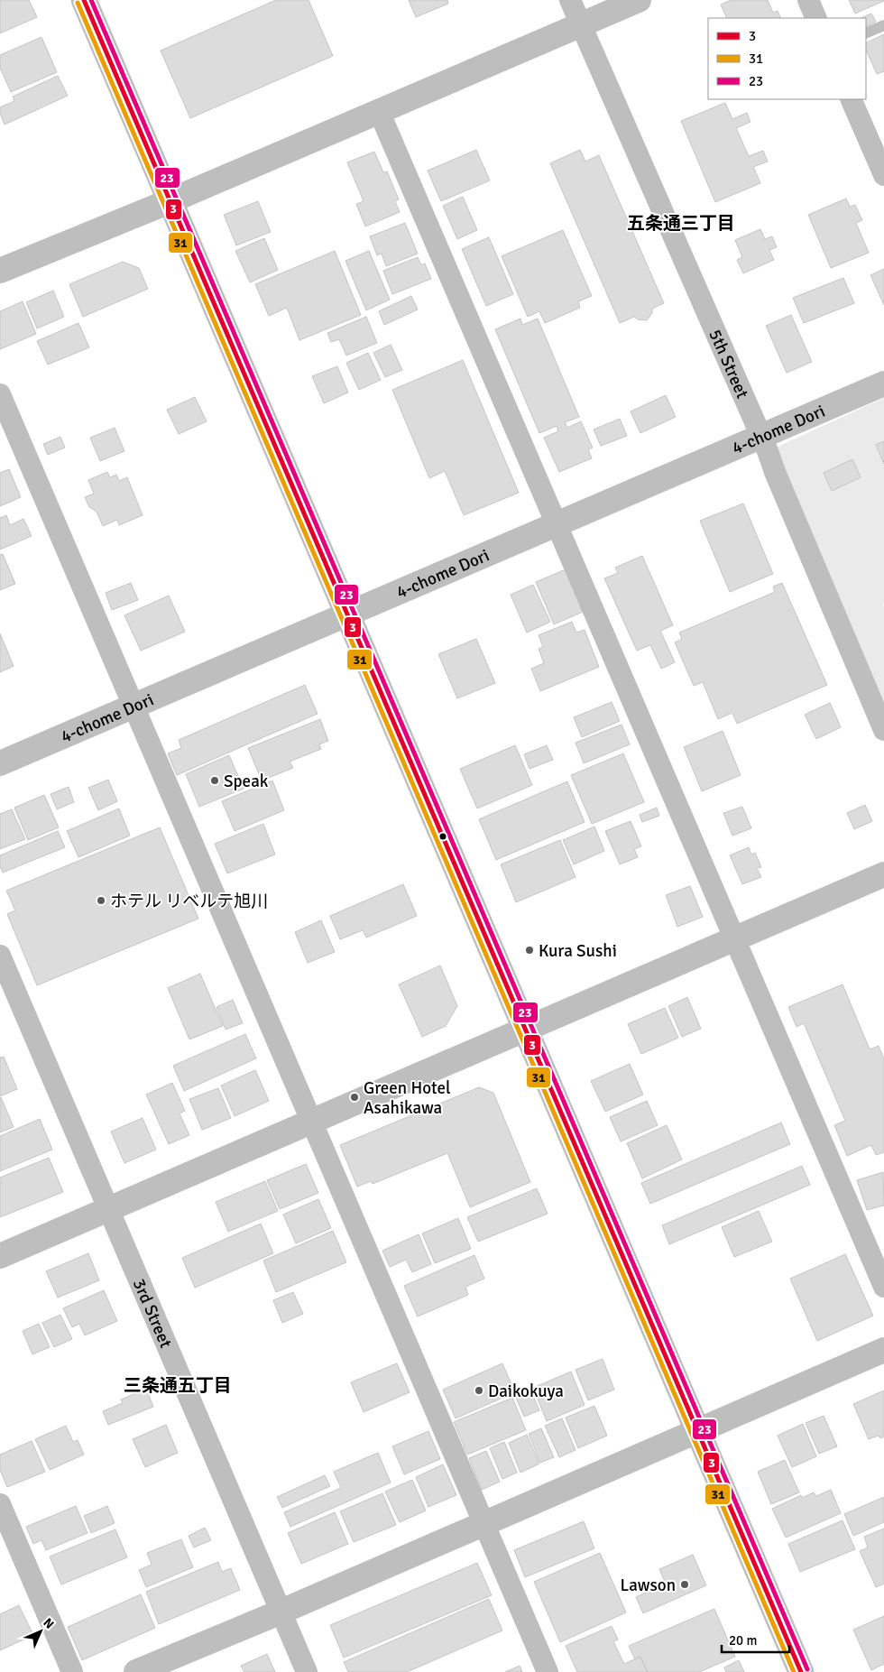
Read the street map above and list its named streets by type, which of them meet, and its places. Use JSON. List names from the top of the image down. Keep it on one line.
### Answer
{"streets":{"street":["5th Street","4-chome Dori","3rd Street"]},"crossings":[["5th Street","4-chome Dori"]],"districts":["五条通三丁目","三条通五丁目"],"places":["Speak","ホテル リベルテ旭川","Kura Sushi","Green Hotel Asahikawa","Daikokuya","Lawson"],"lines":["transit line 3","transit line 23","transit line 31"],"legend":["3","31","23"],"scale_bar":"20 m","north":"top right"}
